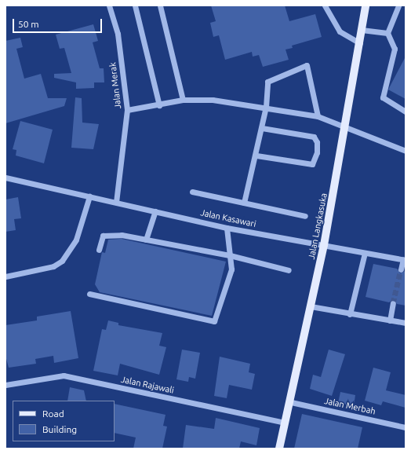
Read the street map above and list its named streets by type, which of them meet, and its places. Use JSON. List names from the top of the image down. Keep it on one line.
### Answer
{"streets":{"main road":["Jalan Langkasuka"],"street":["Jalan Merak","Jalan Kasawari","Jalan Rajawali","Jalan Merbah"]},"crossings":[["Jalan Merak","Jalan Kasawari"],["Jalan Kasawari","Jalan Langkasuka"],["Jalan Langkasuka","Jalan Rajawali"],["Jalan Langkasuka","Jalan Merbah"]],"legend":["Road","Building"],"scale_bar":"50 m"}
